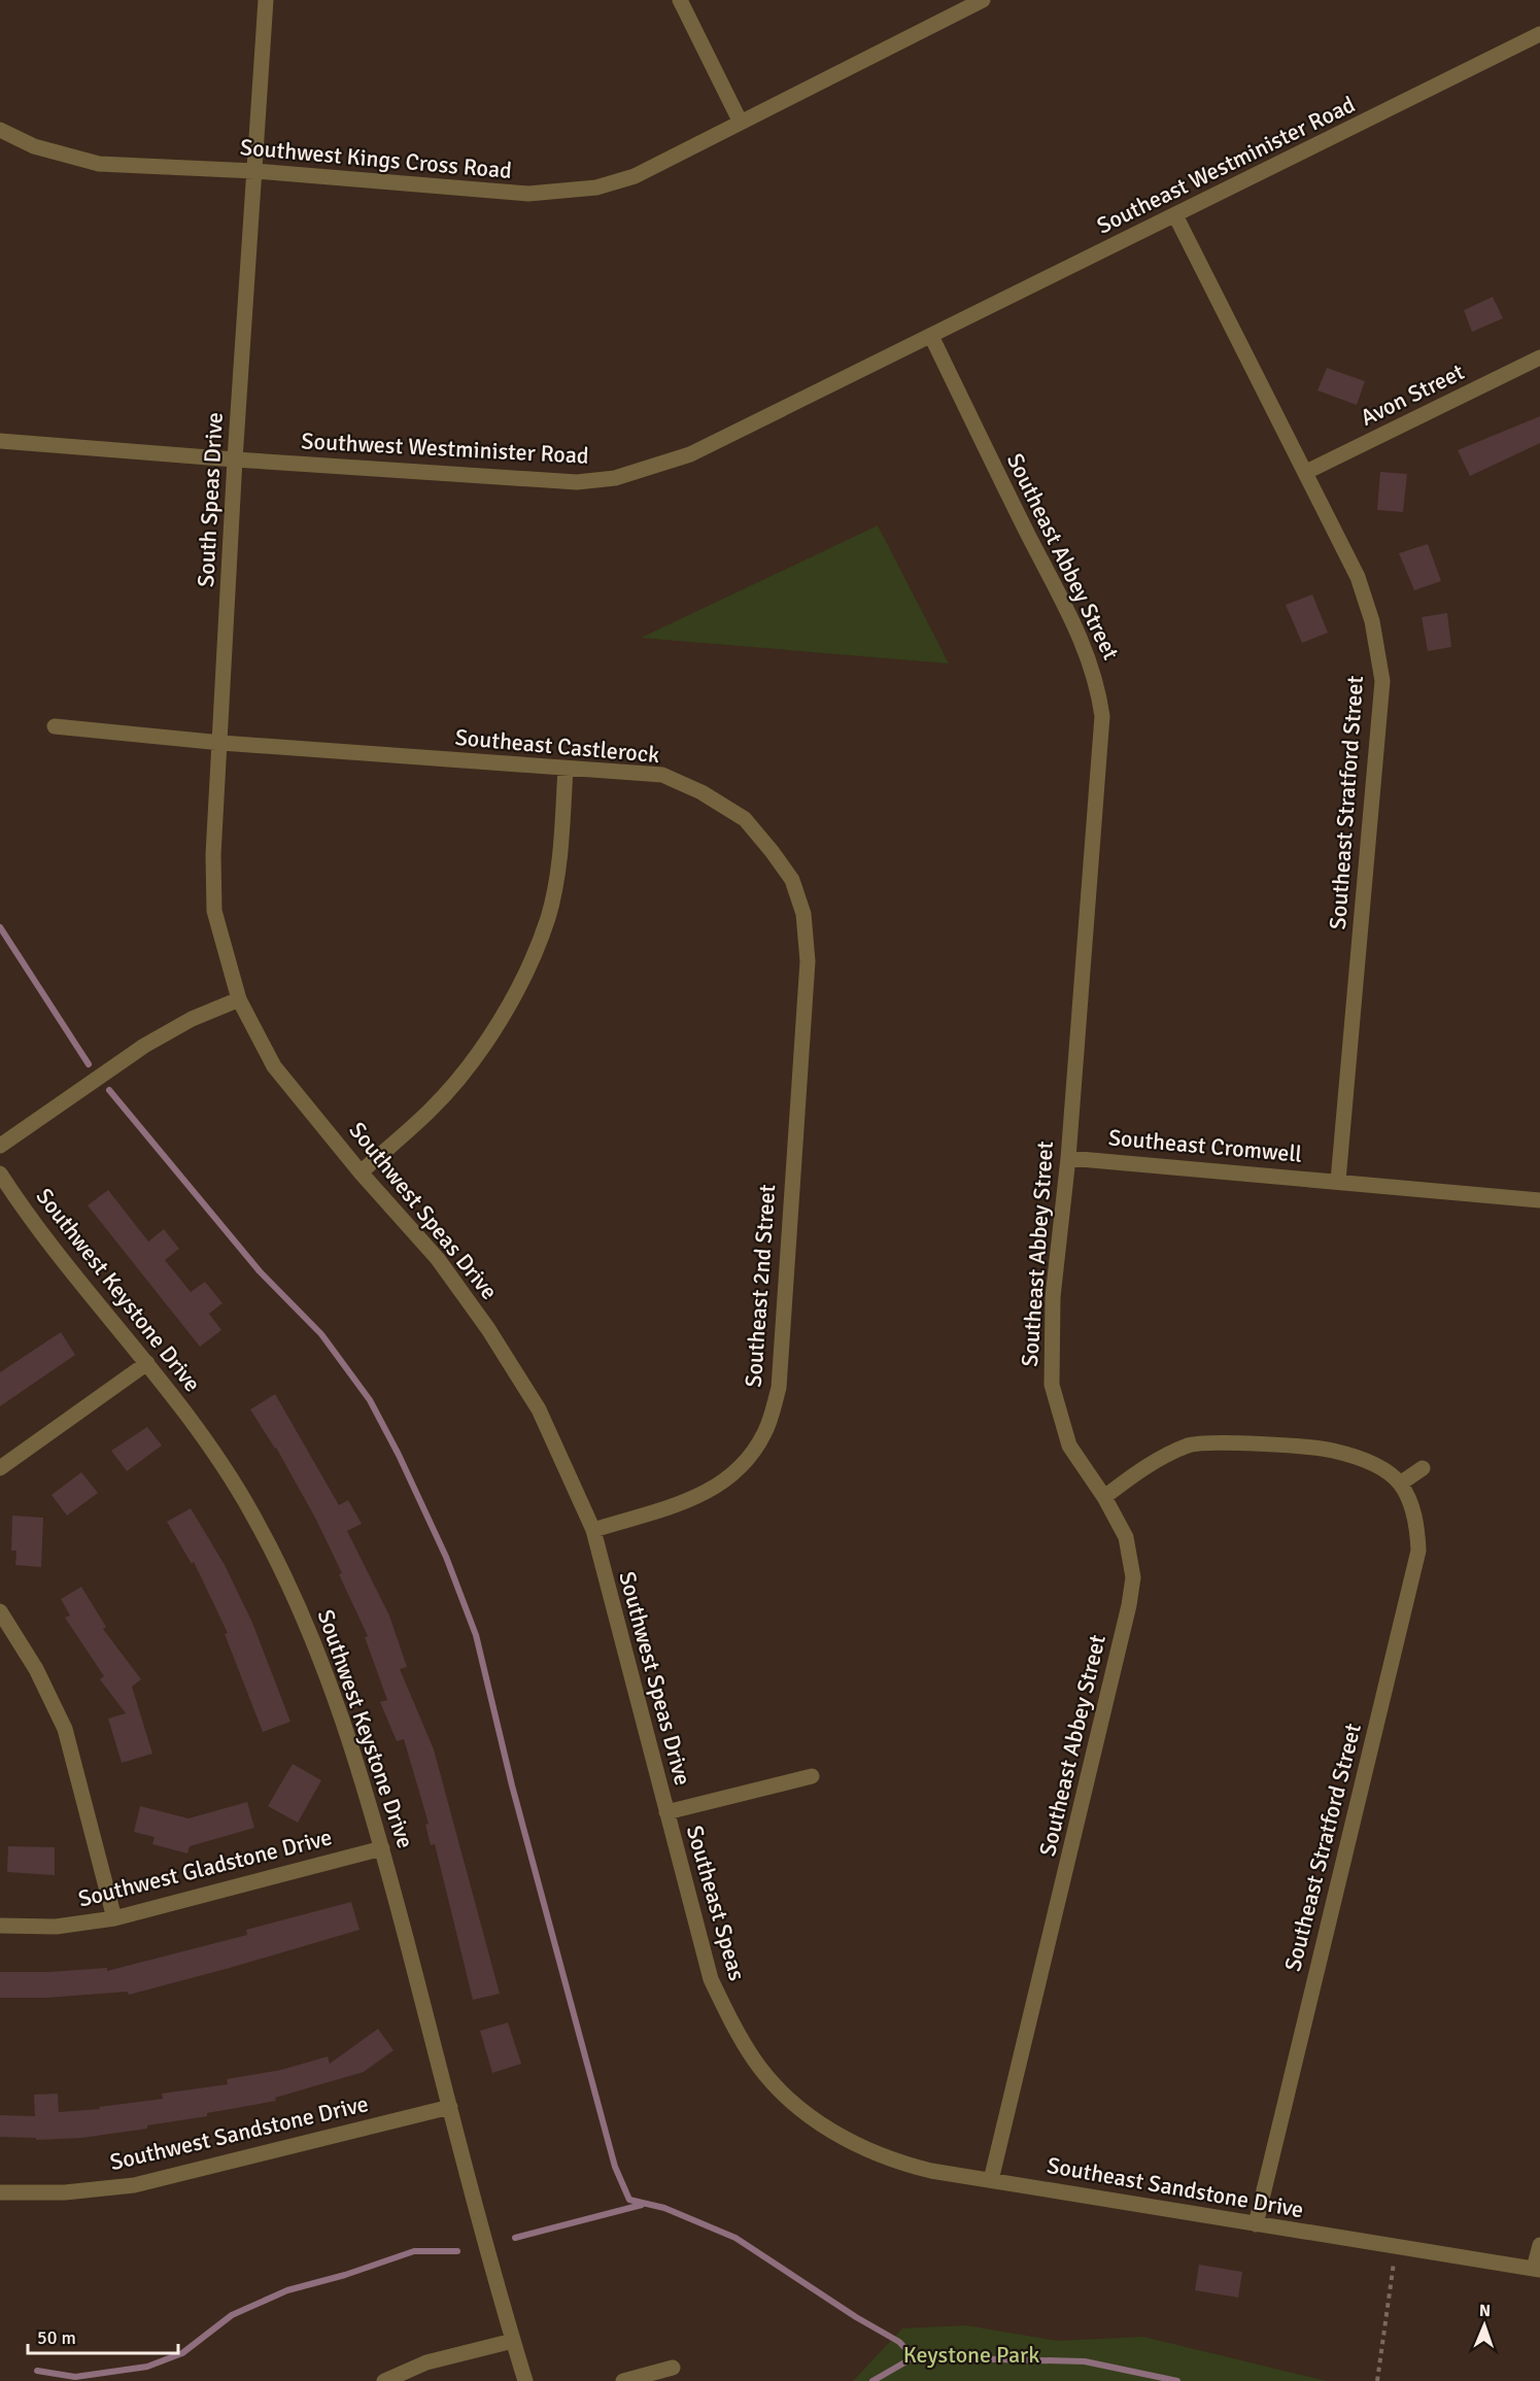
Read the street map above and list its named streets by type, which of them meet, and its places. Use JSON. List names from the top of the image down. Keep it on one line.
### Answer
{"streets":{"street":["Southwest Kings Cross Road","Southeast Westminister Road","Avon Street","Southwest Westminister Road","South Speas Drive","Southeast Abbey Street","Southeast Castlerock","Southeast Stratford Street","Southeast Cromwell","Southwest Speas Drive","Southeast 2nd Street","Southwest Keystone Drive","Southwest Gladstone Drive","Southeast Speas","Southwest Sandstone Drive","Southeast Sandstone Drive"]},"crossings":[["Southwest Kings Cross Road","South Speas Drive"],["Southeast Westminister Road","Southwest Westminister Road"],["Southeast Westminister Road","Southeast Abbey Street"],["Southeast Westminister Road","Southeast Stratford Street"],["Avon Street","Southeast Stratford Street"],["Southwest Westminister Road","South Speas Drive"],["Southwest Westminister Road","Southeast Abbey Street"],["South Speas Drive","Southeast Castlerock"],["South Speas Drive","Southwest Speas Drive"],["Southeast Abbey Street","Southeast Cromwell"],["Southeast Abbey Street","Southeast Sandstone Drive"],["Southeast Castlerock","Southeast 2nd Street"],["Southeast Stratford Street","Southeast Cromwell"],["Southeast Stratford Street","Southeast Sandstone Drive"],["Southwest Speas Drive","Southeast 2nd Street"],["Southwest Speas Drive","Southeast Speas"],["Southwest Keystone Drive","Southwest Gladstone Drive"],["Southwest Keystone Drive","Southwest Sandstone Drive"],["Southeast Speas","Southeast Sandstone Drive"]],"parks":["Keystone Park"],"scale_bar":"50 m","north":"top"}
